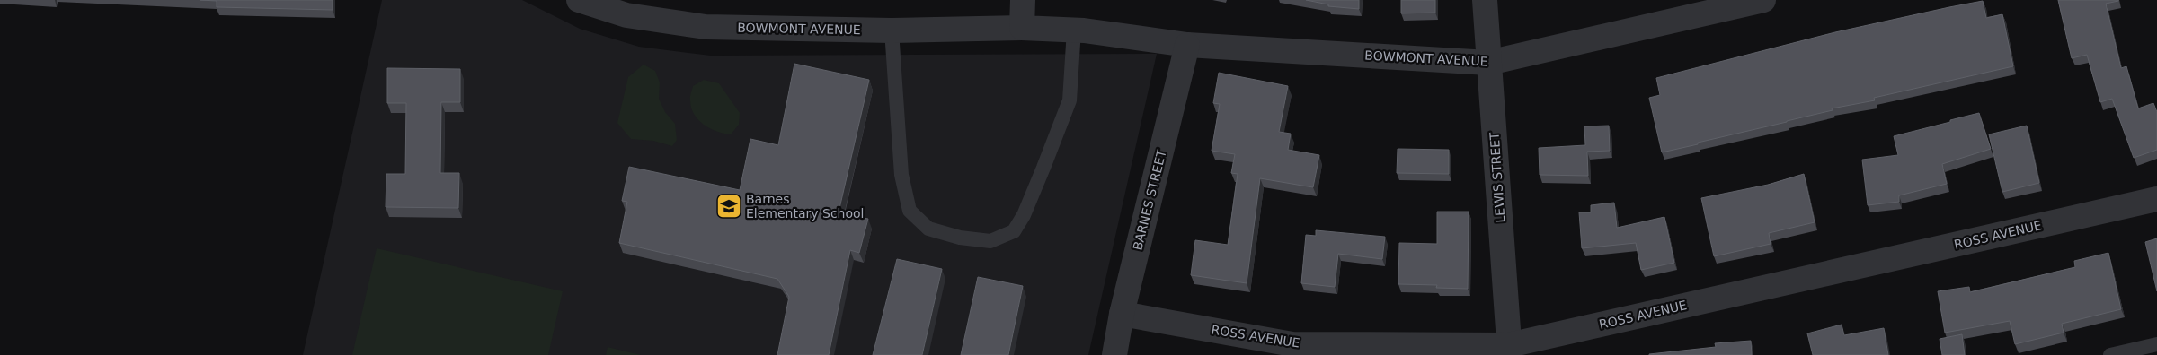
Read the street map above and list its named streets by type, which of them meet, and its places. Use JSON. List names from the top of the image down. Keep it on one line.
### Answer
{"streets":{"street":["BOWMONT AVENUE","LEWIS STREET","BARNES STREET","ROSS AVENUE"]},"crossings":[["BOWMONT AVENUE","LEWIS STREET"],["BOWMONT AVENUE","BARNES STREET"],["LEWIS STREET","ROSS AVENUE"],["BARNES STREET","ROSS AVENUE"]],"places":{"school or university":["Barnes Elementary School"]}}
